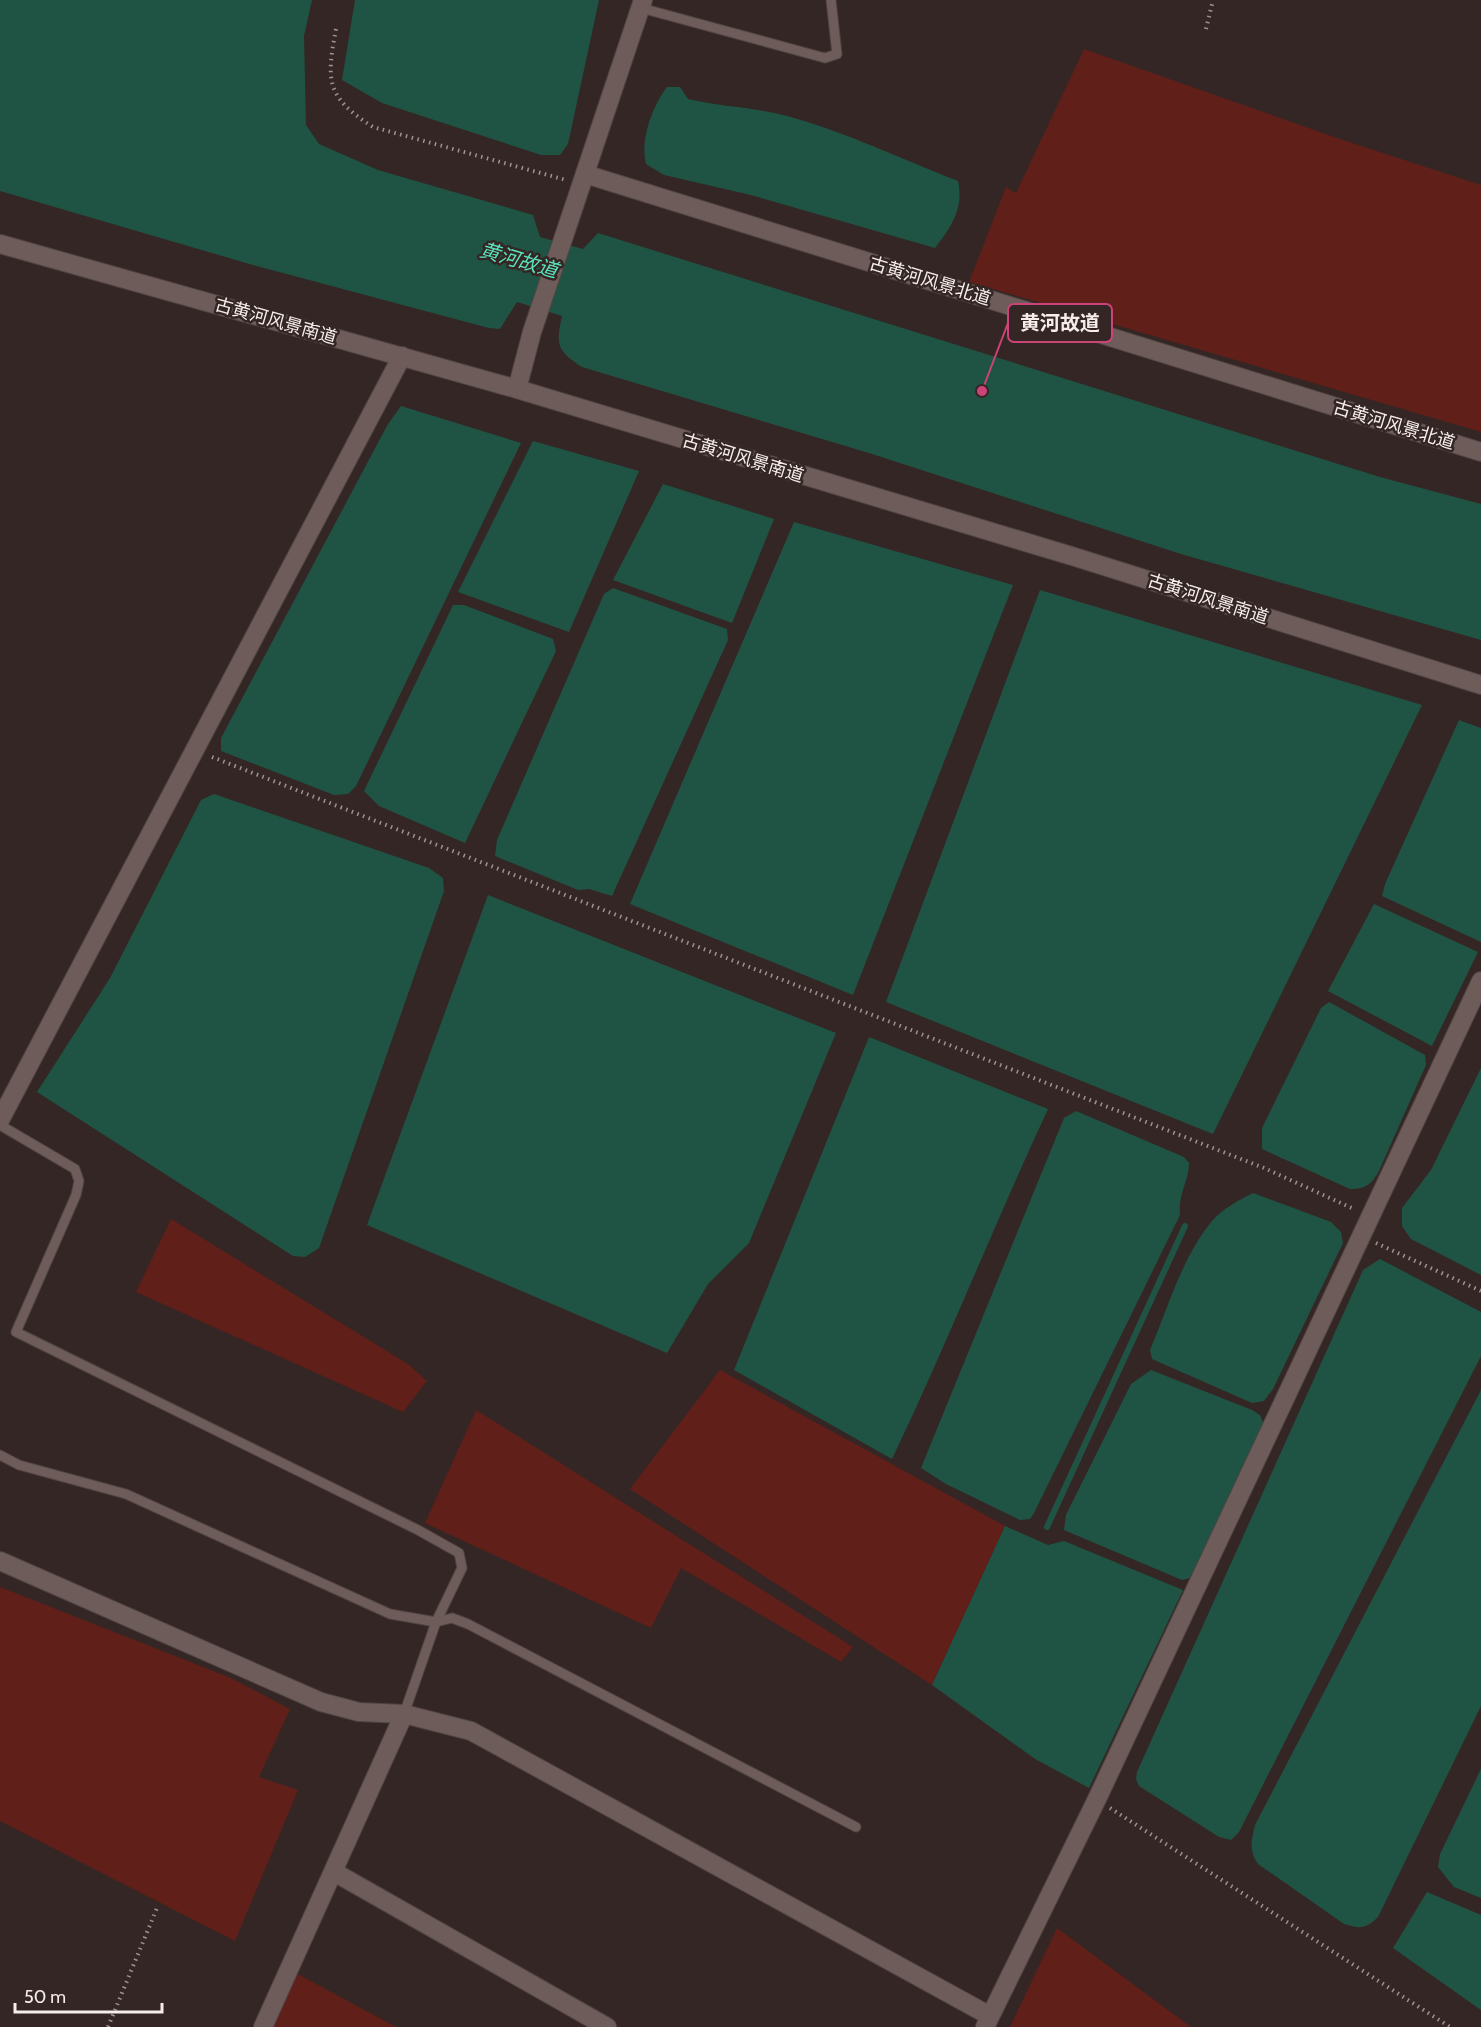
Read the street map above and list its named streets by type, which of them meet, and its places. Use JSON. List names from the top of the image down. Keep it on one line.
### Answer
{"streets":{"street":["古黄河风景北道","古黄河风景南道"]},"water":["黄河故道"],"places":["黄河故道"],"scale_bar":"50 m"}
